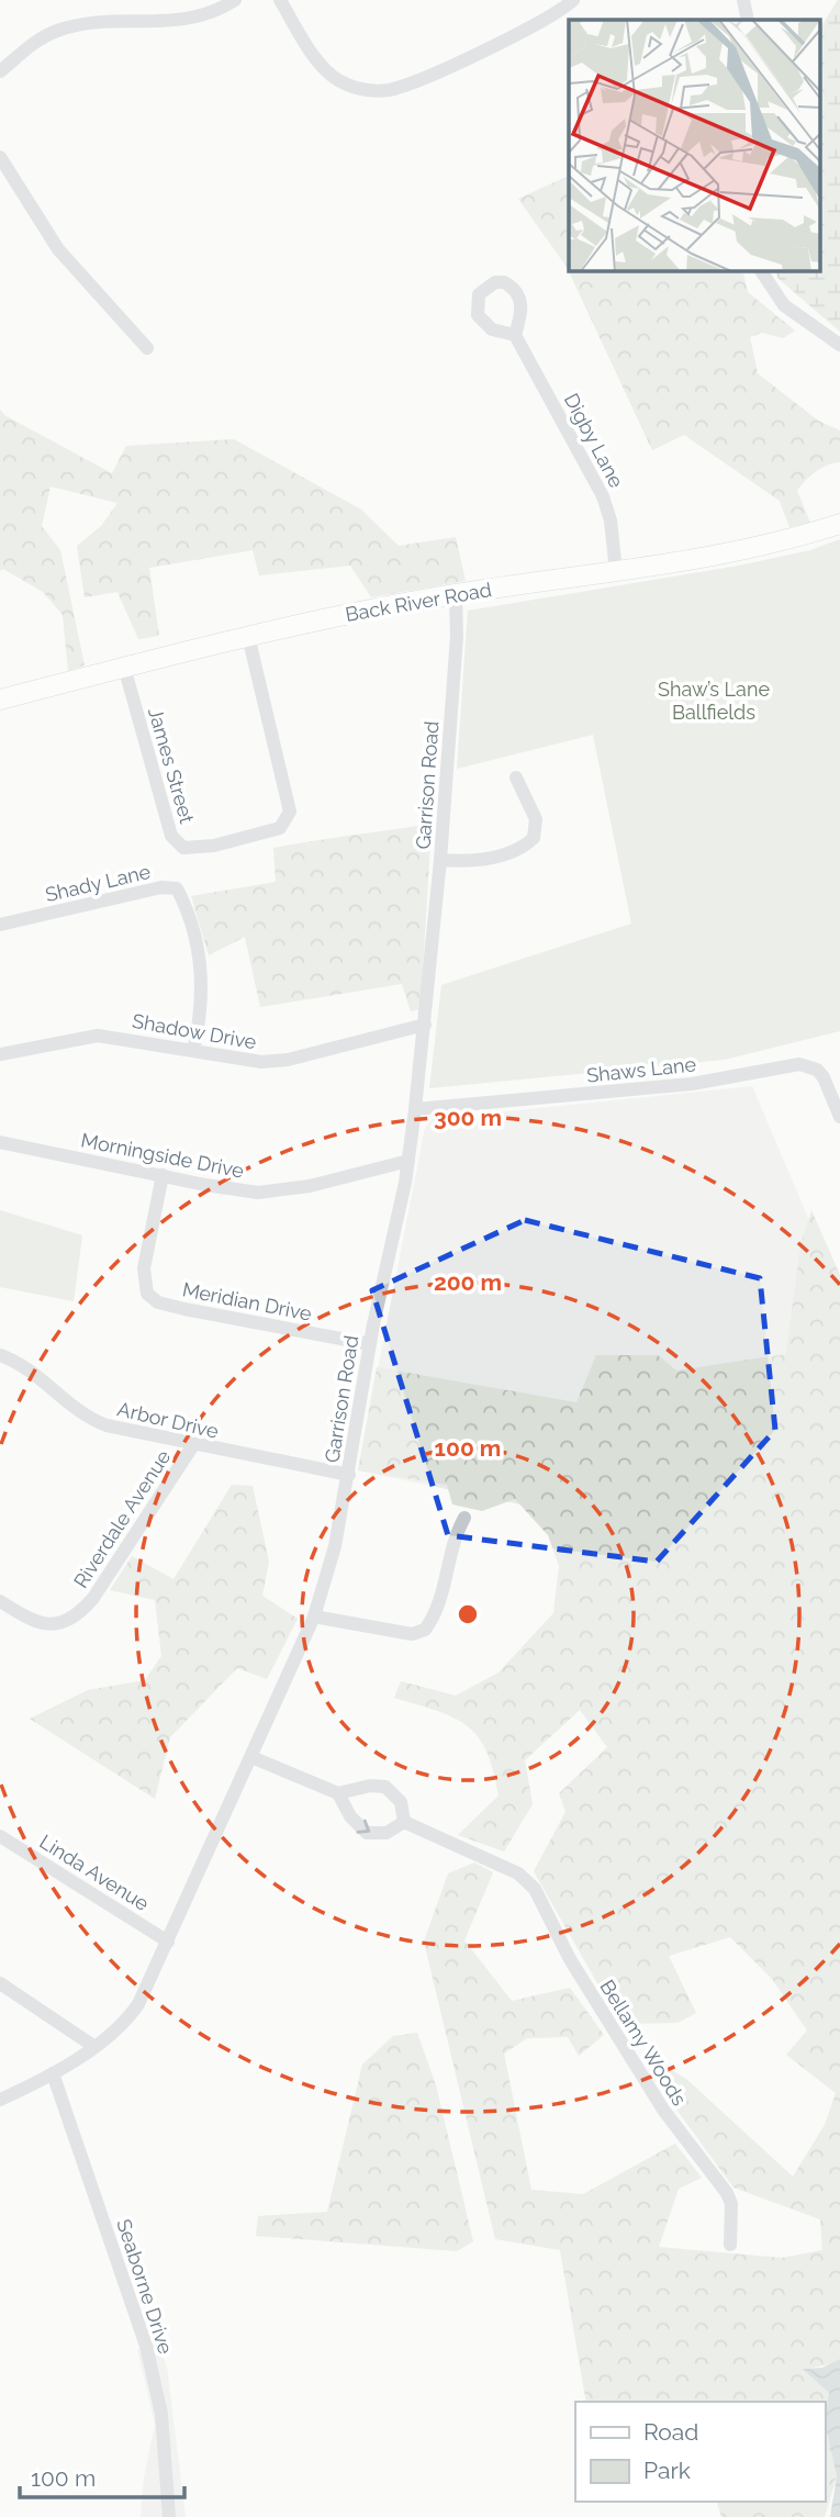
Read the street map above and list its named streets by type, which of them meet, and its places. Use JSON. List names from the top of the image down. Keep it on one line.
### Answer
{"streets":{"street":["Digby Lane","Back River Road","James Street","Garrison Road","Shady Lane","Shadow Drive","Shaws Lane","Morningside Drive","Meridian Drive","Arbor Drive","Riverdale Avenue","Linda Avenue","Bellamy Woods","Seaborne Drive"]},"crossings":[["Digby Lane","Back River Road"],["Back River Road","James Street"],["Back River Road","Garrison Road"],["Garrison Road","Shadow Drive"],["Garrison Road","Shaws Lane"],["Garrison Road","Morningside Drive"],["Garrison Road","Meridian Drive"],["Garrison Road","Arbor Drive"],["Garrison Road","Linda Avenue"],["Garrison Road","Seaborne Drive"],["Shady Lane","Shadow Drive"],["Morningside Drive","Meridian Drive"],["Arbor Drive","Riverdale Avenue"]],"parks":["Shaw’s Lane Ballfields"],"legend":["Road","Park"],"scale_bar":"100 m","rings":["300 m","200 m","100 m"]}
